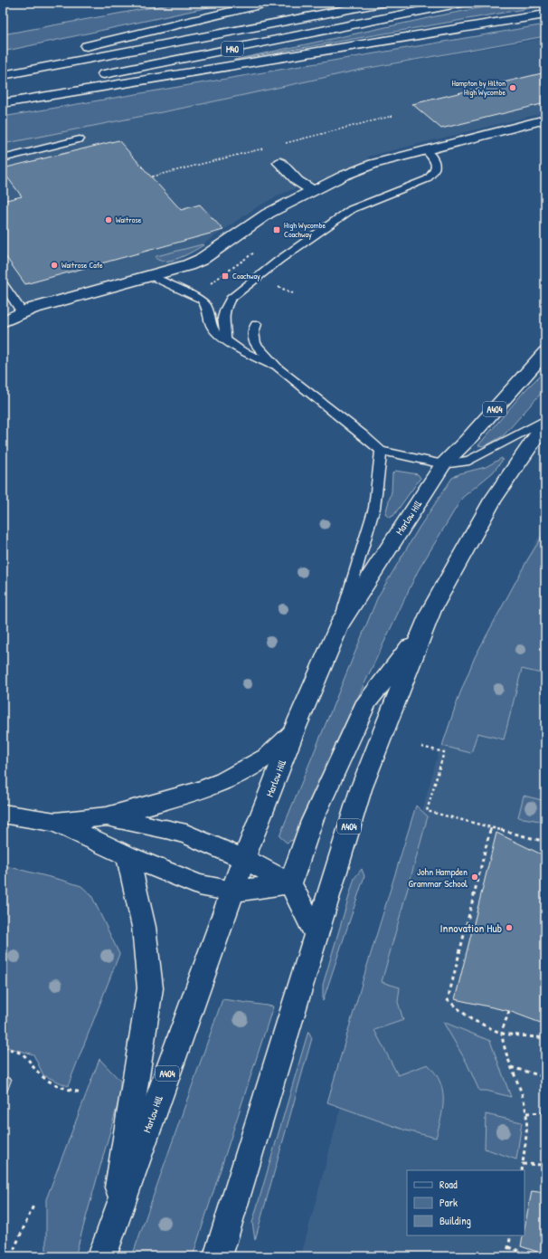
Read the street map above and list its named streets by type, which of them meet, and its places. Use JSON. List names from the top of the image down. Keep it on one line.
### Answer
{"streets":{"main road":["M40","A404","Marlow Hill"]},"places":{"other":["Hampton by Hilton High Wycombe","Waitrose","Waitrose Cafe","John Hampden Grammar School","Innovation Hub"],"transit":["High Wycombe Coachway","Coachway"]},"legend":["Road","Park","Building"]}
